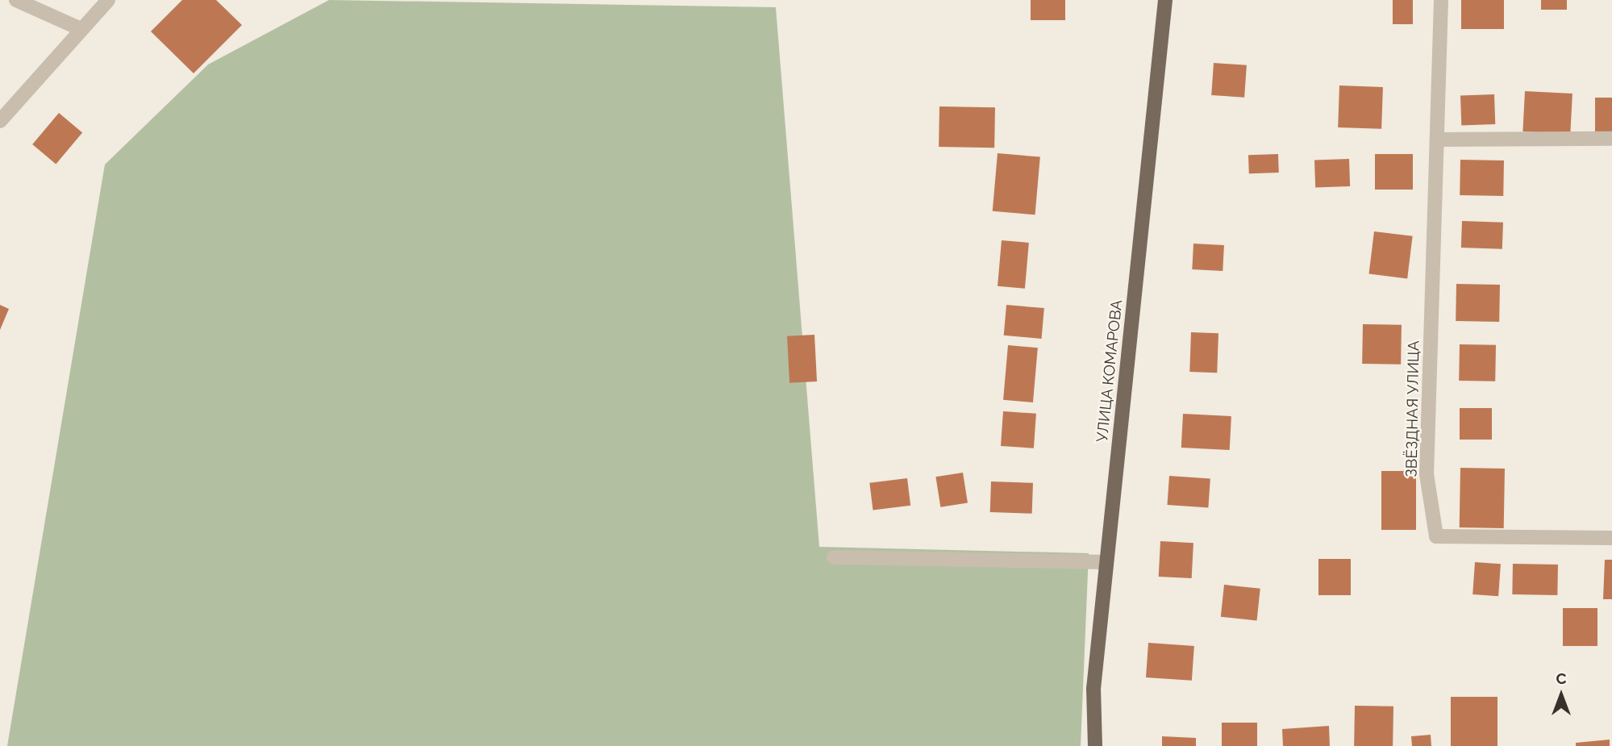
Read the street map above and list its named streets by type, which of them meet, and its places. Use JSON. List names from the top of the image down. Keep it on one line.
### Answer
{"streets":{"main road":["УЛИЦА КОМАРОВА"],"street":["ЗВЁЗДНАЯ УЛИЦА"]},"north":"top"}
